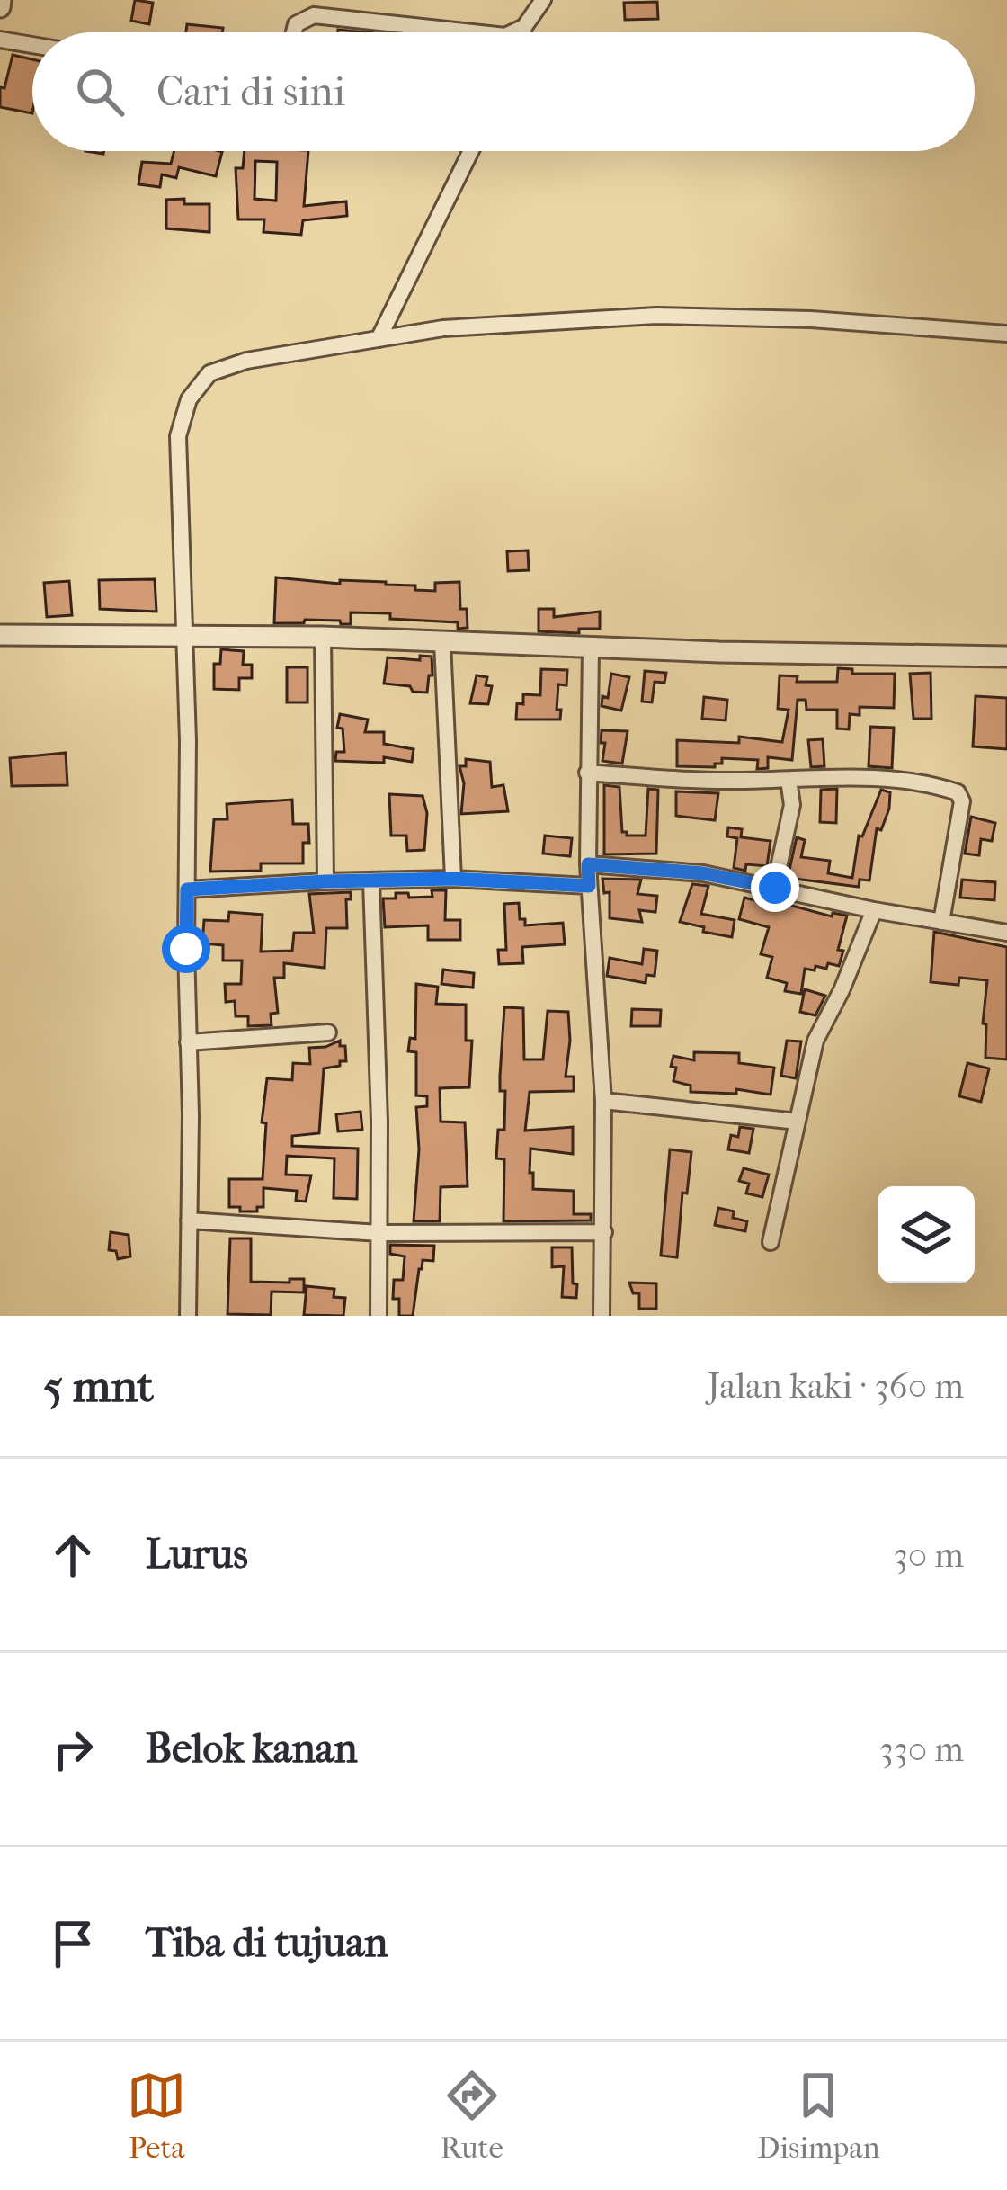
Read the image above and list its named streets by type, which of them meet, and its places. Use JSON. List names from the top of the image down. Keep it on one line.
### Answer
{"page":{"search":"Cari di sini","heading":["5 mnt","Jalan kaki · 360 m"],"list":[["Lurus","30 m"],["Belok kanan","330 m"],"Tiba di tujuan"],"nav":["Peta","Rute","Disimpan"]}}
